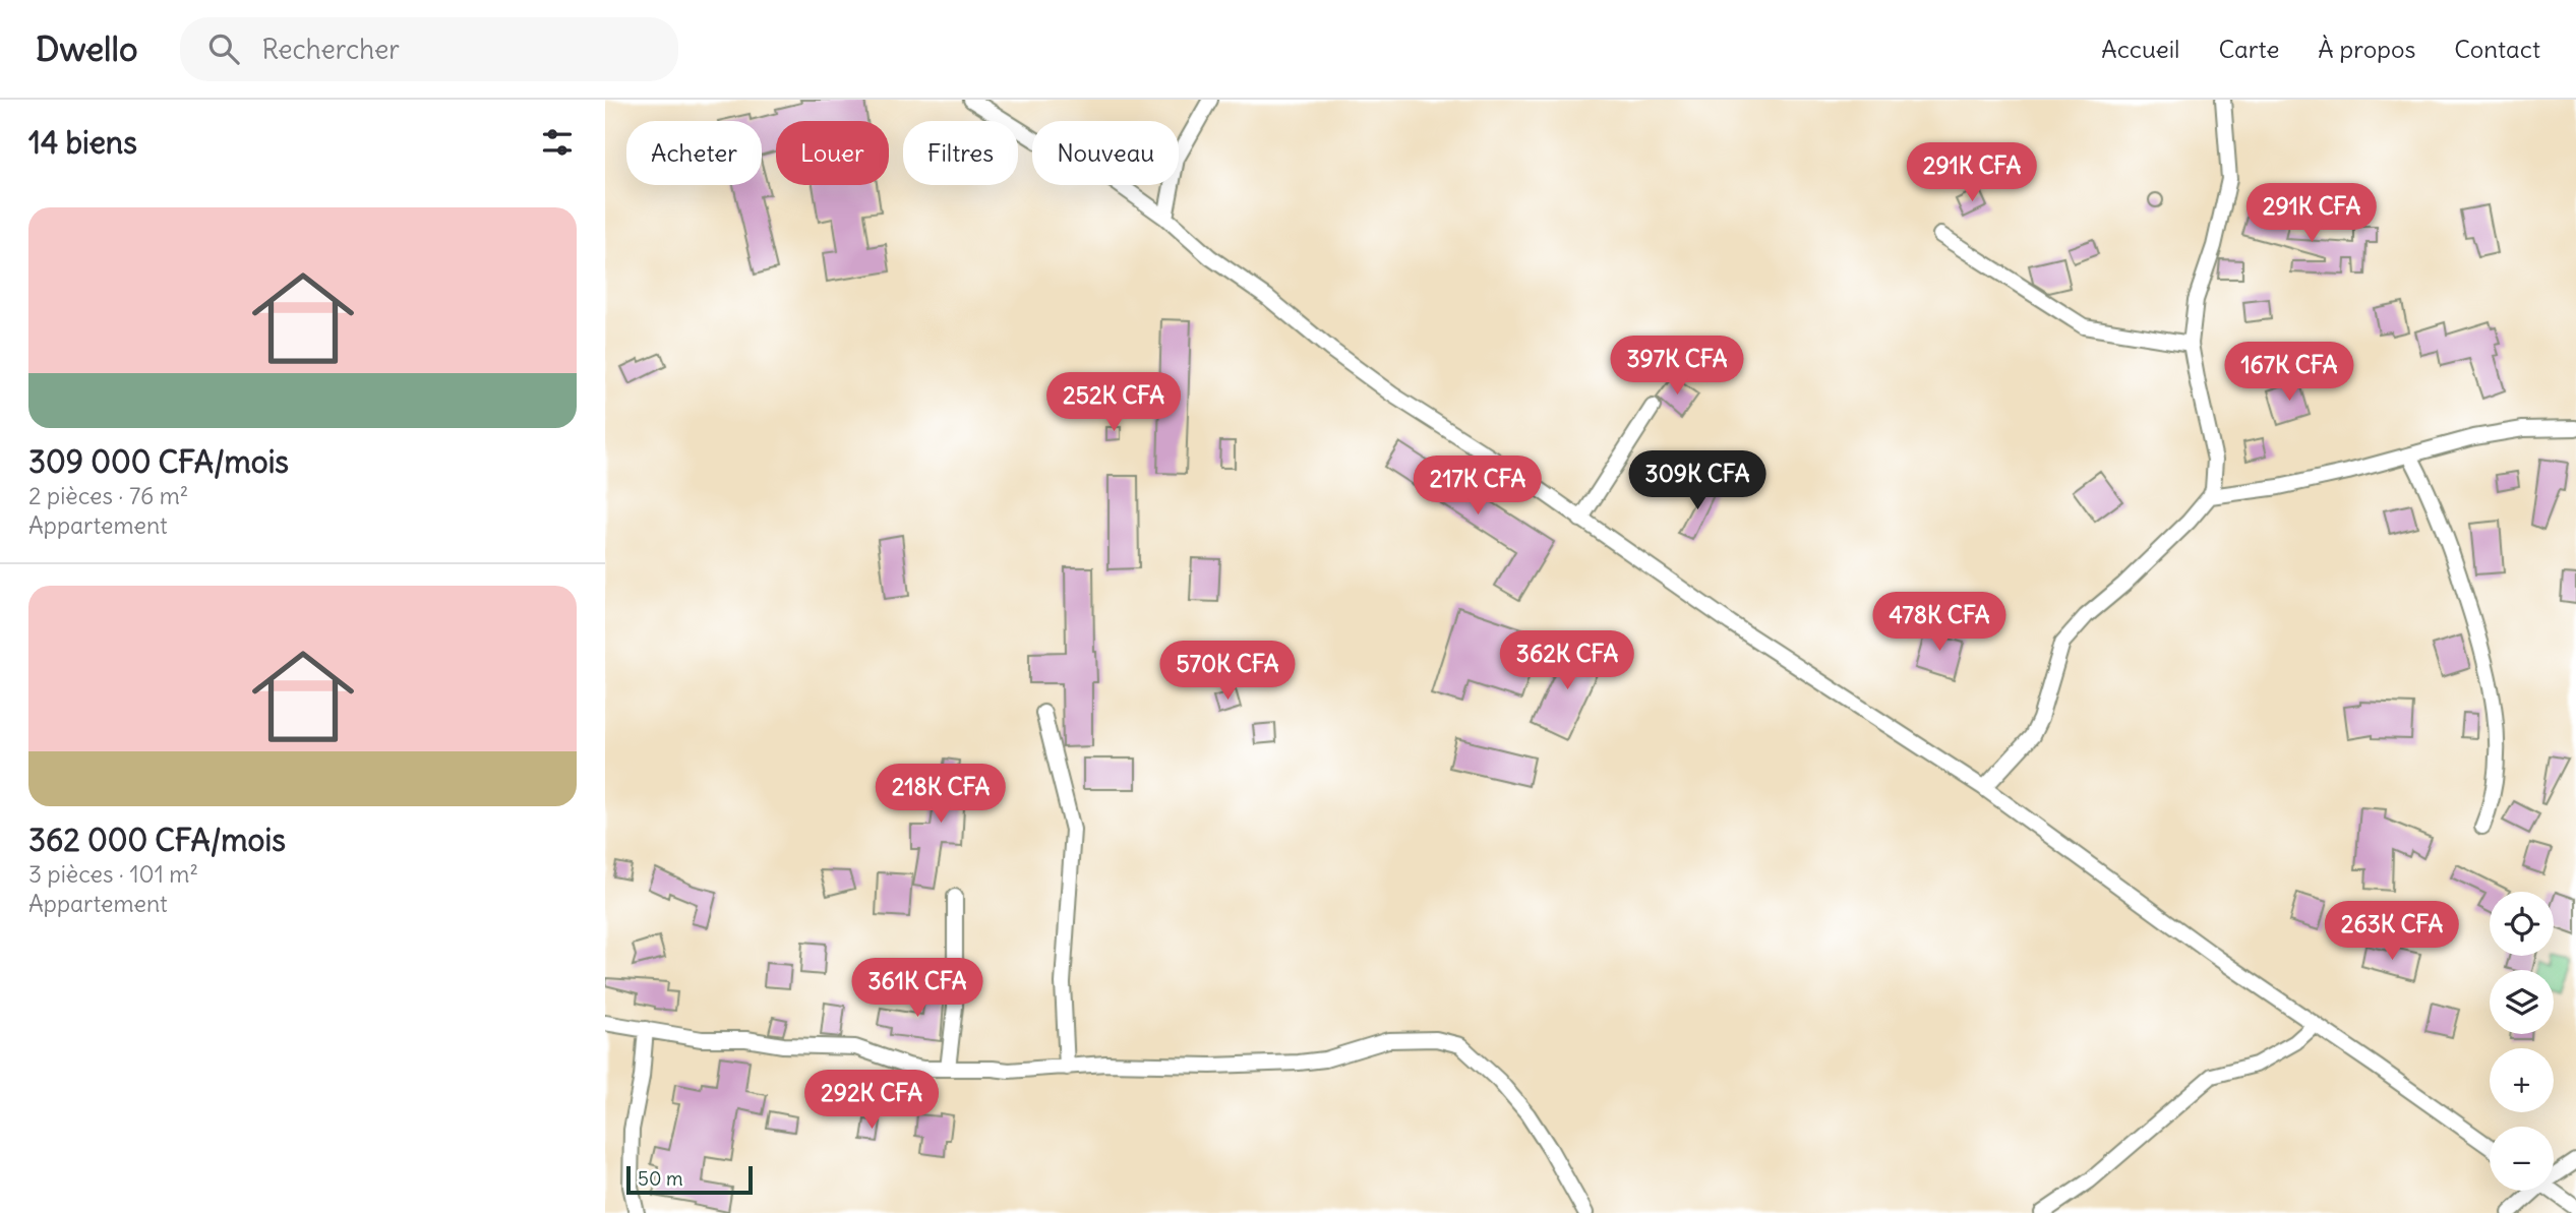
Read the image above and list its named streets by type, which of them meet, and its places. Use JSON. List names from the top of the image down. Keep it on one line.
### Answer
{"scale_bar":"50 m","page":{"header":"Dwello","search":"Rechercher","nav":["Accueil","Carte","À propos","Contact"],"heading":"14 biens","chip":["Acheter","Louer","Filtres","Nouveau"],"price":["291K CFA","291K CFA","397K CFA","167K CFA","252K CFA","309K CFA","217K CFA","478K CFA","362K CFA","570K CFA","218K CFA","263K CFA","361K CFA","292K CFA"],"list":[{"name":"309 000 CFA/mois","note":"2 pièces · 76 m² · Appartement"},{"name":"362 000 CFA/mois","note":"3 pièces · 101 m² · Appartement"}],"map_buttons":["+","−"],"scale":"50 m"}}
